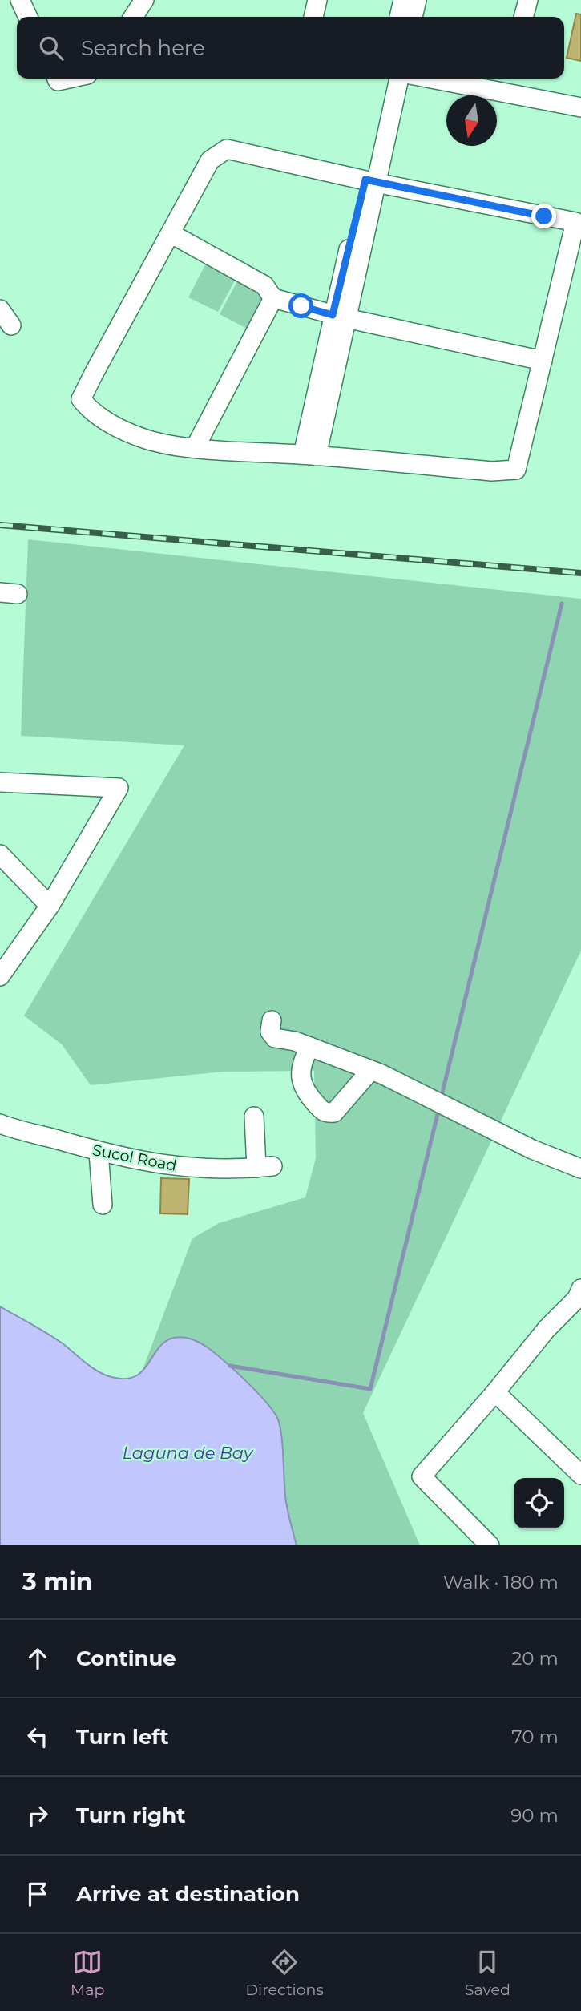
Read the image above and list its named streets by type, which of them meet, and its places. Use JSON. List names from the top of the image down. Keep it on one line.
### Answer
{"streets":{"street":["Sucol Road"]},"water":["Laguna de Bay"],"north":"bottom","page":{"search":"Search here","heading":["3 min","Walk · 180 m"],"list":[["Continue","20 m"],["Turn left","70 m"],["Turn right","90 m"],"Arrive at destination"],"nav":["Map","Directions","Saved"]}}
